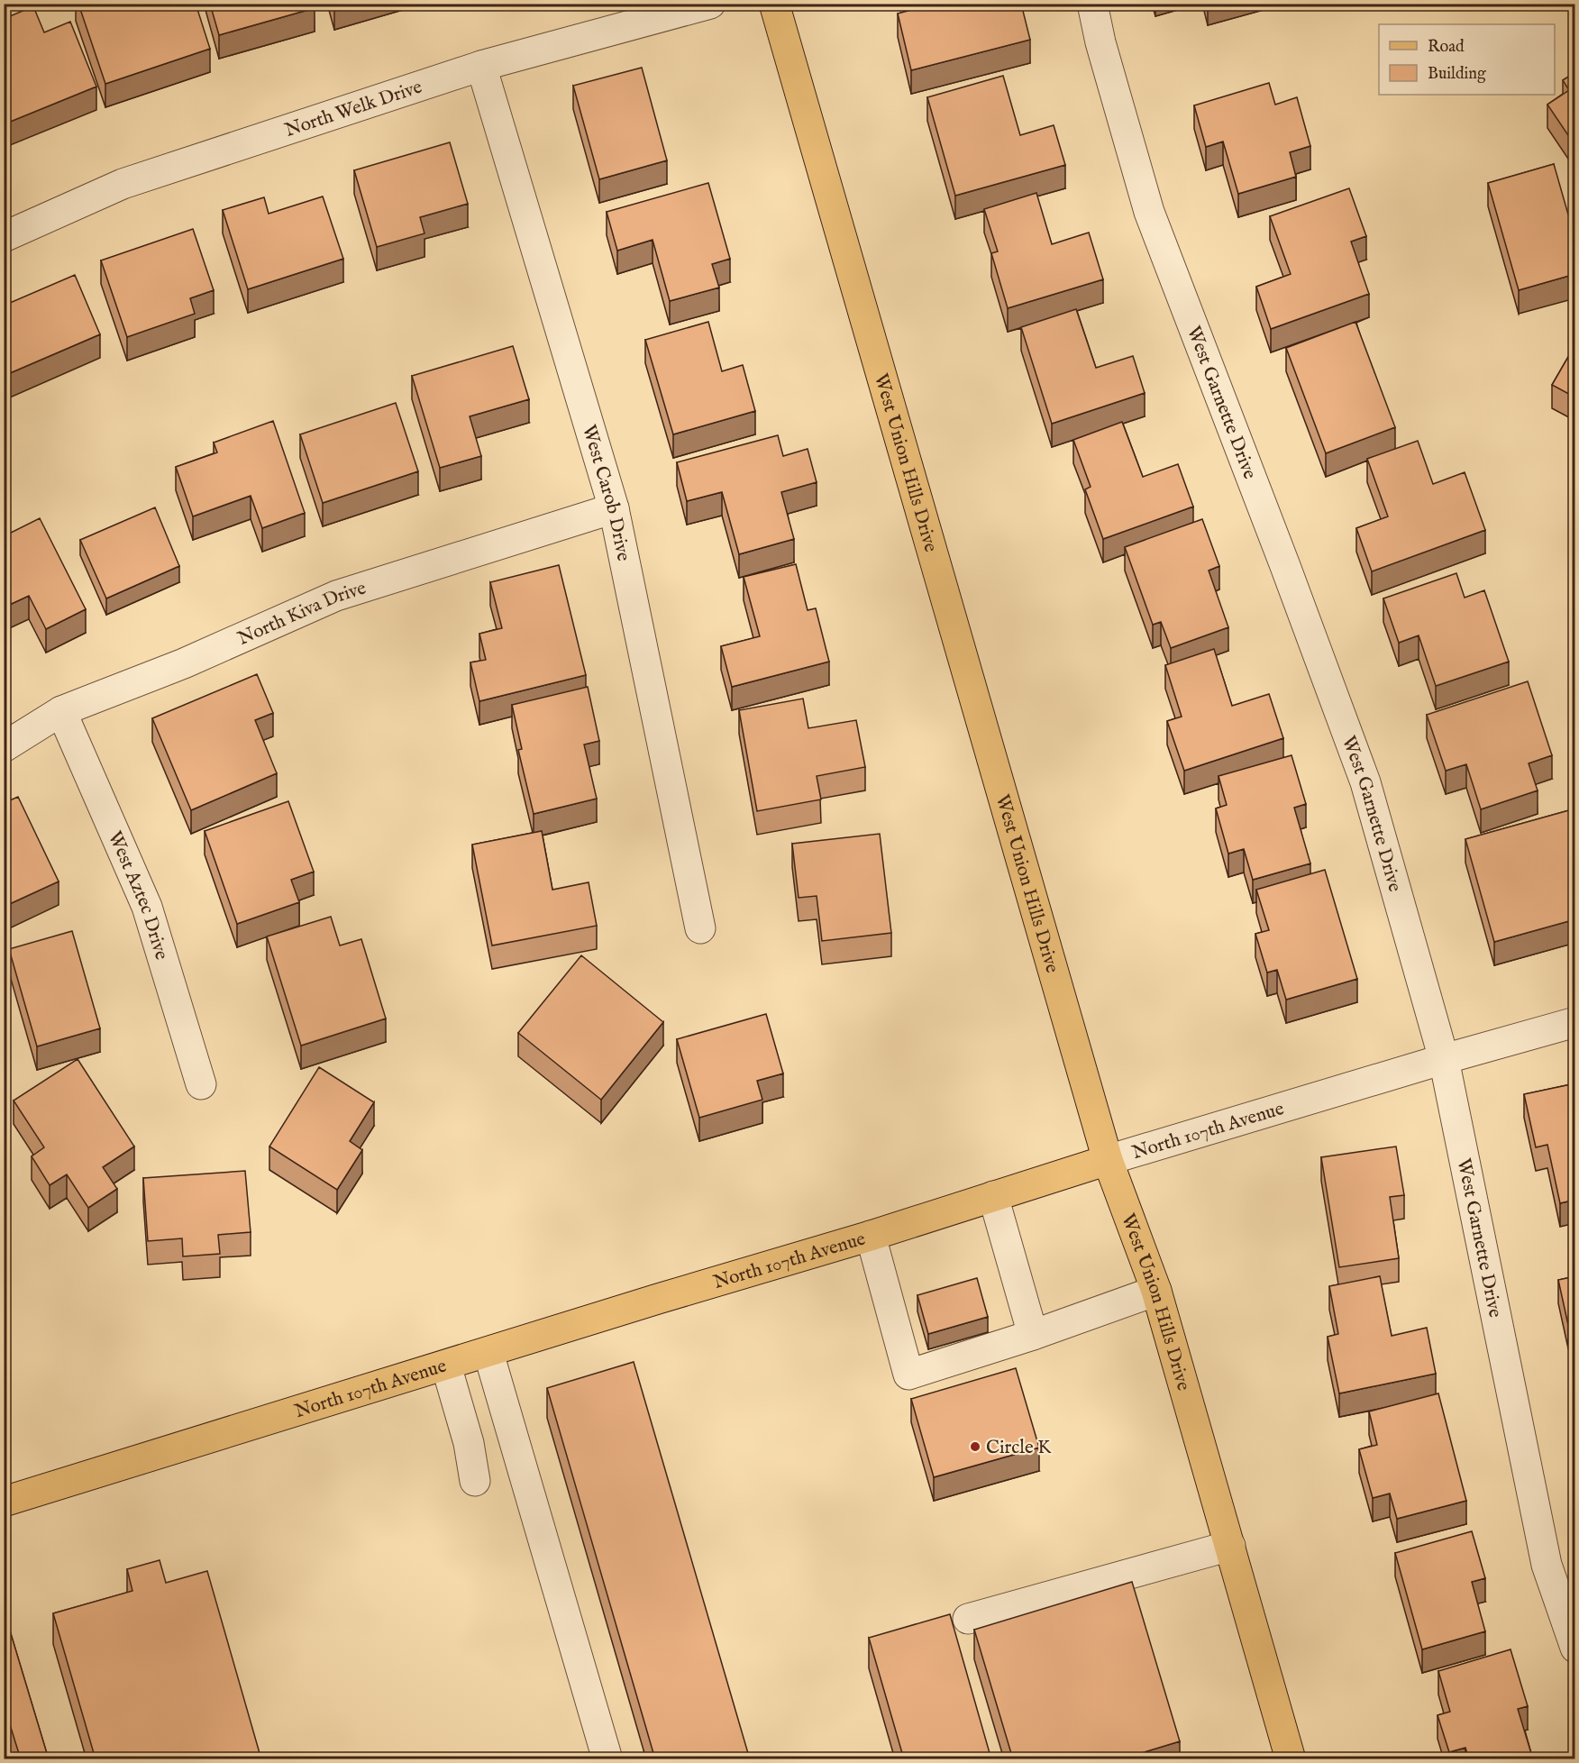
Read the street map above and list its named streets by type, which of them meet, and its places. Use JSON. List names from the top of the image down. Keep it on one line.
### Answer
{"streets":{"main road":["West Union Hills Drive","North 107th Avenue"],"street":["North Welk Drive","West Garnette Drive","West Carob Drive","North Kiva Drive","West Aztec Drive"]},"crossings":[["North Welk Drive","West Carob Drive"],["West Garnette Drive","North 107th Avenue"],["West Union Hills Drive","North 107th Avenue"],["West Carob Drive","North Kiva Drive"],["North Kiva Drive","West Aztec Drive"]],"places":["Circle K"],"legend":["Road","Building"]}
